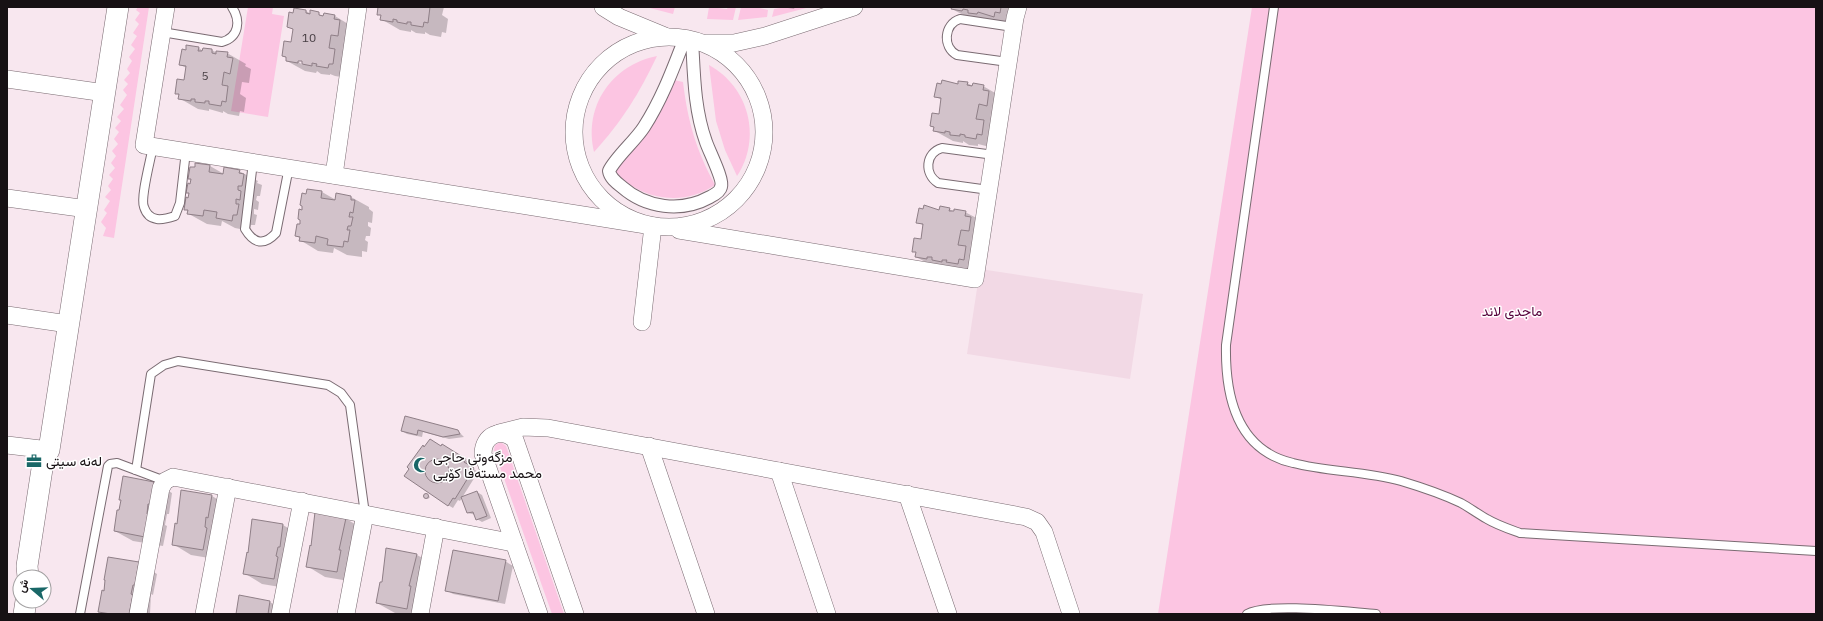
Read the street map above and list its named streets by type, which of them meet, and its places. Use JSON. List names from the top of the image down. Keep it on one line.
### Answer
{"parks":["ماجدی لاند"],"places":{"office":["لەنە سیتی"],"mosque":["مزگەوتی حاجی محمد مستەفا کۆیی"]},"house_numbers":["10","5"],"north":"left"}
